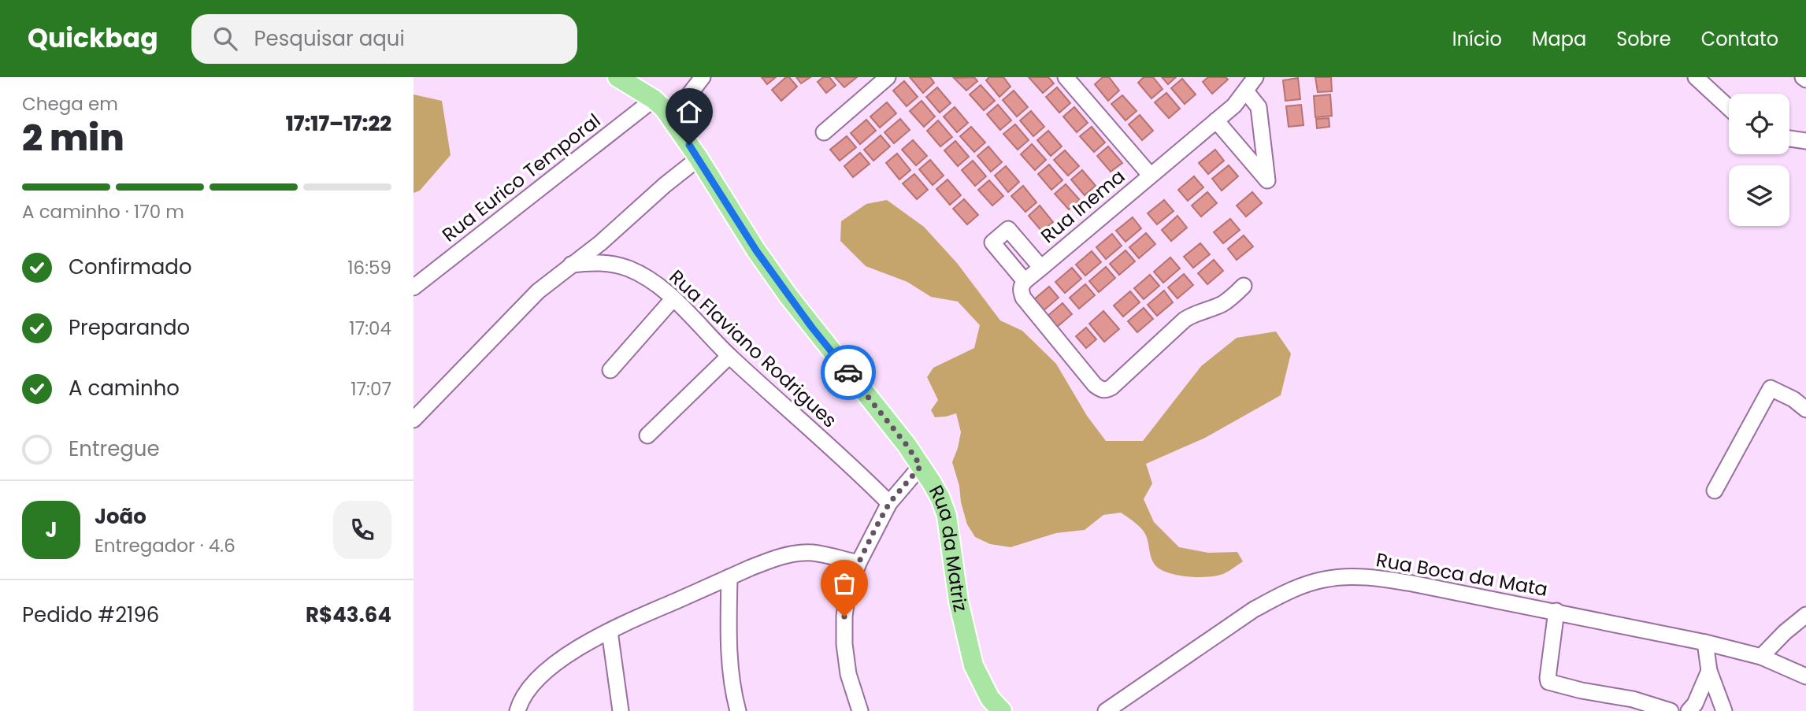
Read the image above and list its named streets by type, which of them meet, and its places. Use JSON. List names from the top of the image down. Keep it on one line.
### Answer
{"streets":{"main road":["Rua da Matriz"],"street":["Rua Eurico Temporal","Rua Inema","Rua Flaviano Rodrigues","Rua Boca da Mata"]},"crossings":[["Rua Eurico Temporal","Rua da Matriz"]],"page":{"header":"Quickbag","search":"Pesquisar aqui","nav":["Início","Mapa","Sobre","Contato"],"heading":["2 min","Chega em","17:17–17:22"],"panel":["João","Entregador · 4.6","Pedido #2196","R$43.64"],"bar":"A caminho · 170 m","list":[["Confirmado","16:59"],["Preparando","17:04"],["A caminho","17:07"],"Entregue"],"round":"J"}}
